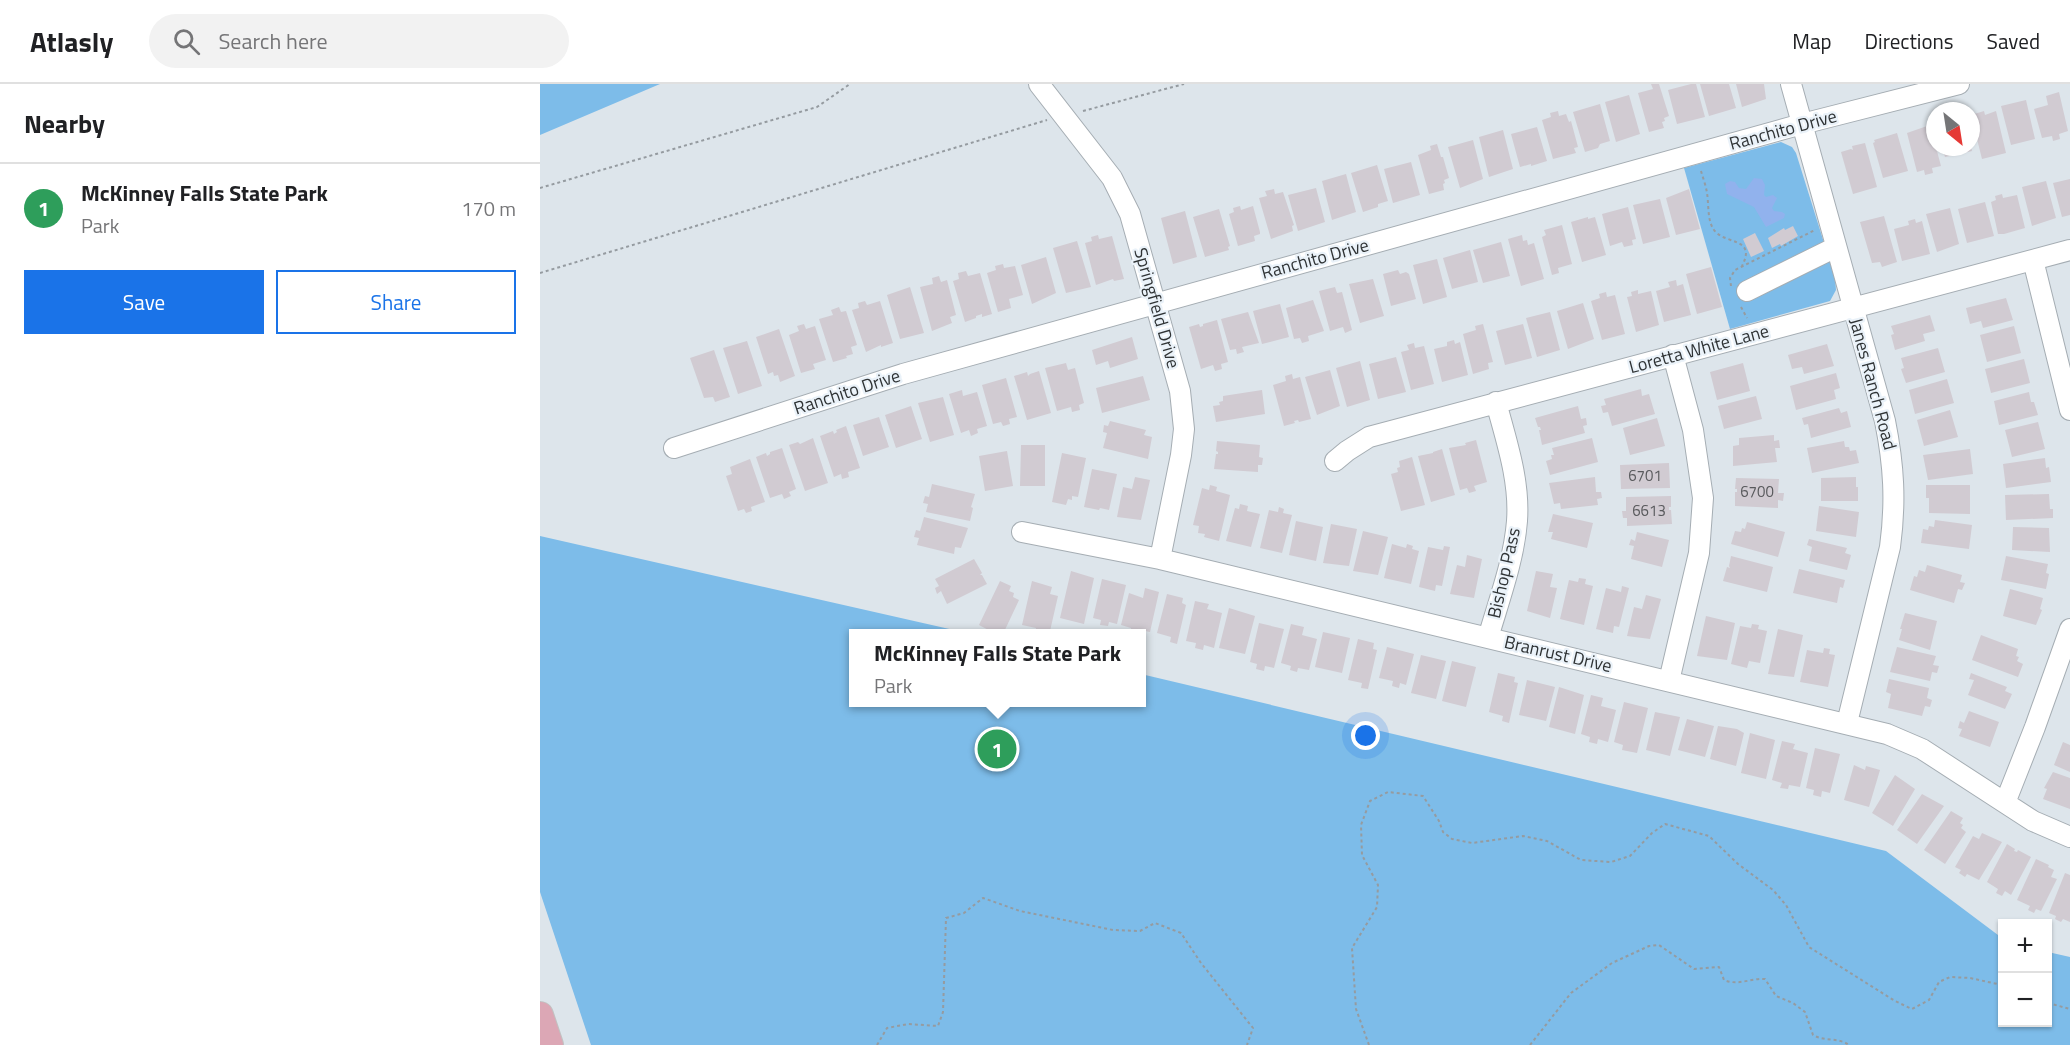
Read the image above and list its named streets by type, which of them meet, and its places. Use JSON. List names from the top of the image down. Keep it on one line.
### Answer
{"streets":{"street":["Ranchito Drive","Springfield Drive","Loretta White Lane","Janes Ranch Road","Bishop Pass","Branrust Drive"]},"crossings":[["Ranchito Drive","Springfield Drive"],["Ranchito Drive","Janes Ranch Road"],["Springfield Drive","Branrust Drive"],["Loretta White Lane","Janes Ranch Road"],["Loretta White Lane","Bishop Pass"],["Janes Ranch Road","Branrust Drive"],["Bishop Pass","Branrust Drive"]],"house_numbers":["6701","6700","6613"],"north":"bottom right","page":{"header":"Atlasly","search":"Search here","nav":["Map","Directions","Saved"],"heading":"Nearby","list":[{"mark":"1","name":"McKinney Falls State Park","note":"Park","value":"170 m"}],"buttons":["Save","Share"],"popup":["McKinney Falls State Park","Park"],"pins":"1","map_buttons":["+","−"]}}
